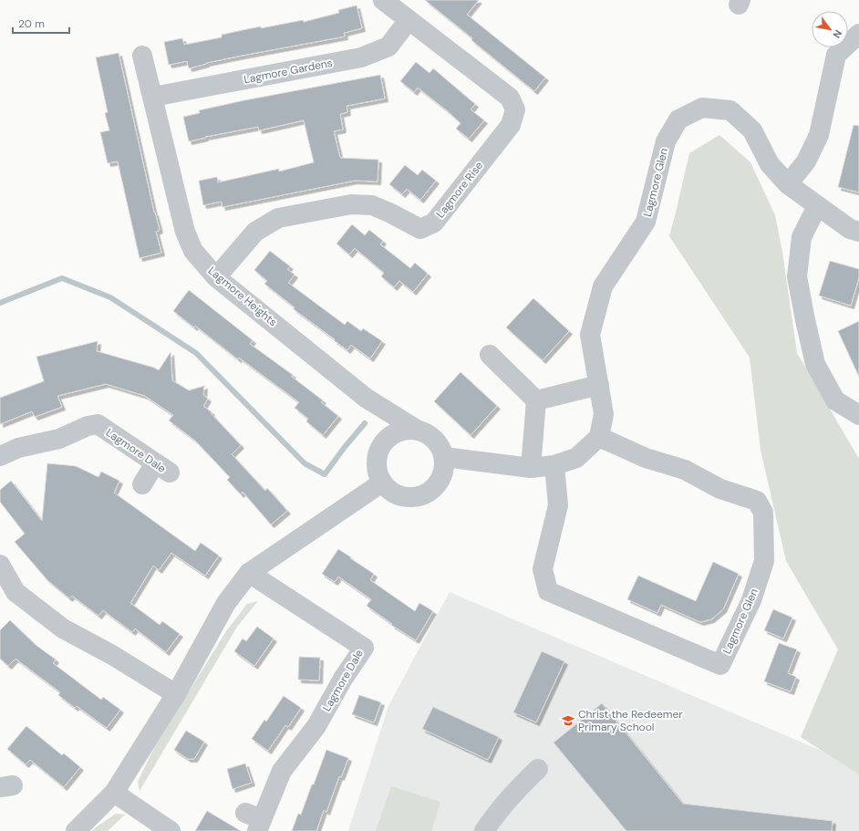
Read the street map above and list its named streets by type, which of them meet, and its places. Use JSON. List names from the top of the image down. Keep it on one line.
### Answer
{"streets":{"street":["Lagmore Gardens","Lagmore Glen","Lagmore Rise","Lagmore Heights","Lagmore Dale"]},"crossings":[["Lagmore Gardens","Lagmore Rise"],["Lagmore Gardens","Lagmore Heights"],["Lagmore Rise","Lagmore Heights"]],"places":{"school or university":["Christ the Redeemer Primary School"]},"scale_bar":"20 m","north":"bottom right"}
